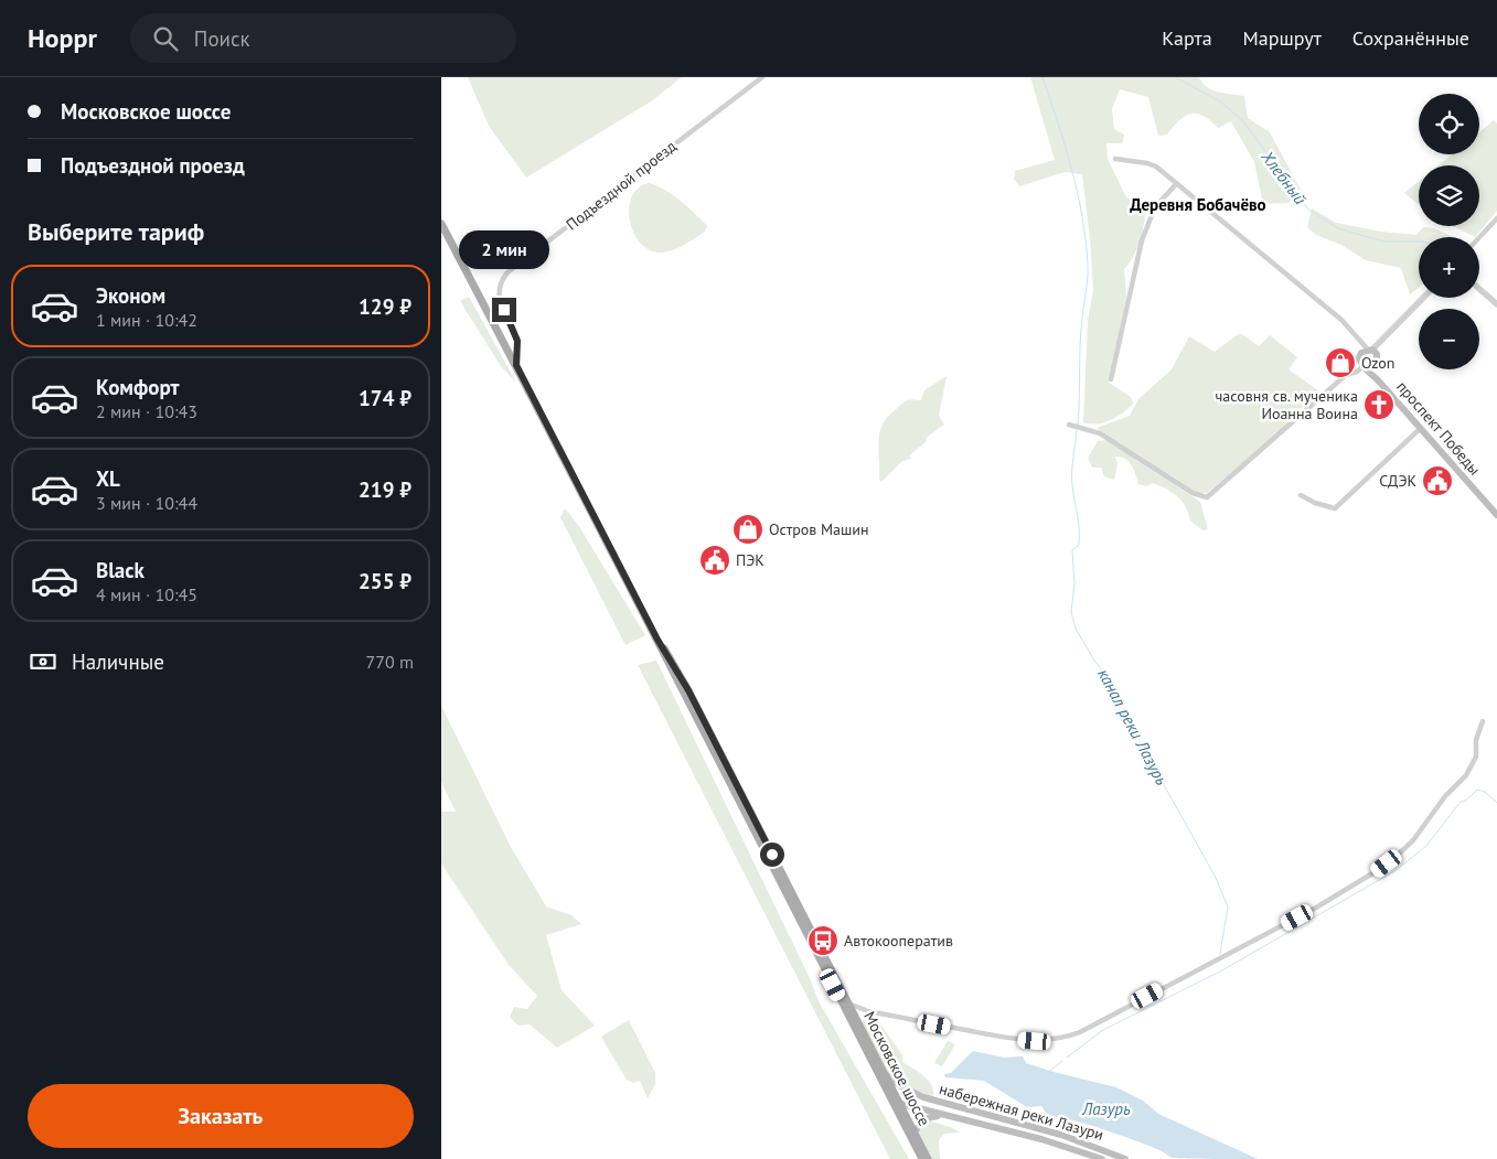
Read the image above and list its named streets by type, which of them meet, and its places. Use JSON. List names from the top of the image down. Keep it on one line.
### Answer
{"streets":{"main road":["проспект Победы","Московское шоссе","набережная реки Лазури"],"street":["Подъездной проезд"]},"crossings":[["Подъездной проезд","Московское шоссе"],["Московское шоссе","набережная реки Лазури"]],"districts":["Деревня Бобачёво"],"water":["Хлебный","канал реки Лазурь","Лазурь"],"places":{"shop":["Ozon","Остров Машин"],"church":["часовня св. мученика Иоанна Воина"],"public building":["СДЭК","ПЭК"],"bus stop":["Автокооператив"]},"page":{"header":"Hoppr","search":"Поиск","nav":["Карта","Маршрут","Сохранённые"],"banner":["Московское шоссе","Подъездной проезд"],"map_buttons":["+","−"],"heading":"Выберите тариф","bubble":"2 мин","list":[{"name":"Эконом","note":"1 мин · 10:42","value":"129 ₽"},{"name":"Комфорт","note":"2 мин · 10:43","value":"174 ₽"},{"name":"XL","note":"3 мин · 10:44","value":"219 ₽"},{"name":"Black","note":"4 мин · 10:45","value":"255 ₽"}],"pay":["Наличные","770 m"],"buttons":"Заказать"}}
